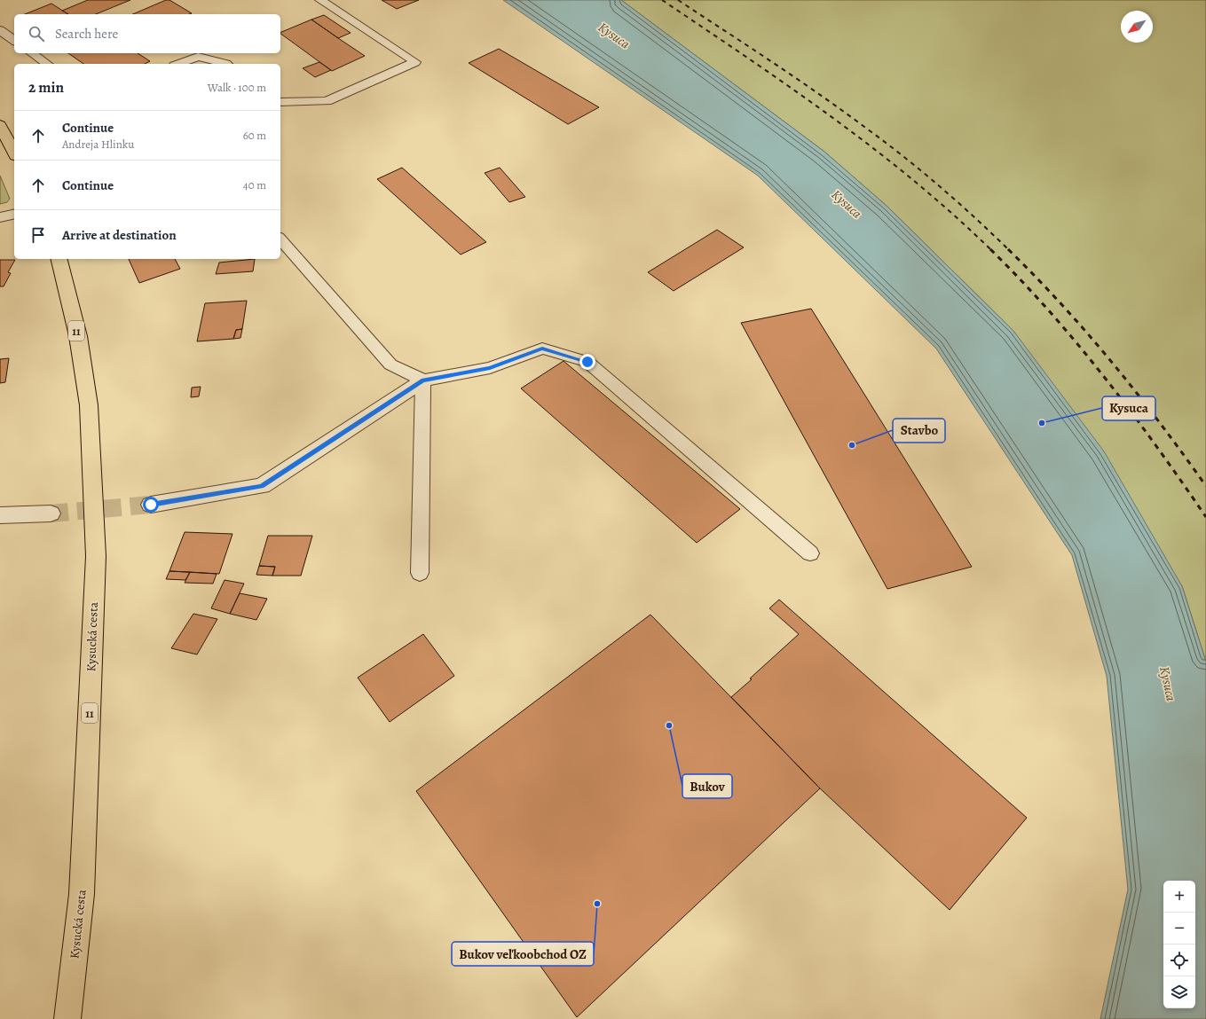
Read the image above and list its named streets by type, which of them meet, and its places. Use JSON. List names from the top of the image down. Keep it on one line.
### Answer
{"streets":{"main road":["11","Kysucká cesta"]},"water":["Kysuca"],"places":["Kysuca","Stavbo","Bukov","Bukov veľkoobchod OZ"],"north":"bottom left","page":{"search":"Search here","heading":["2 min","Walk · 100 m"],"list":[["Continue","Andreja Hlinku","60 m"],["Continue","40 m"],"Arrive at destination"],"map_buttons":["+","−"]}}
